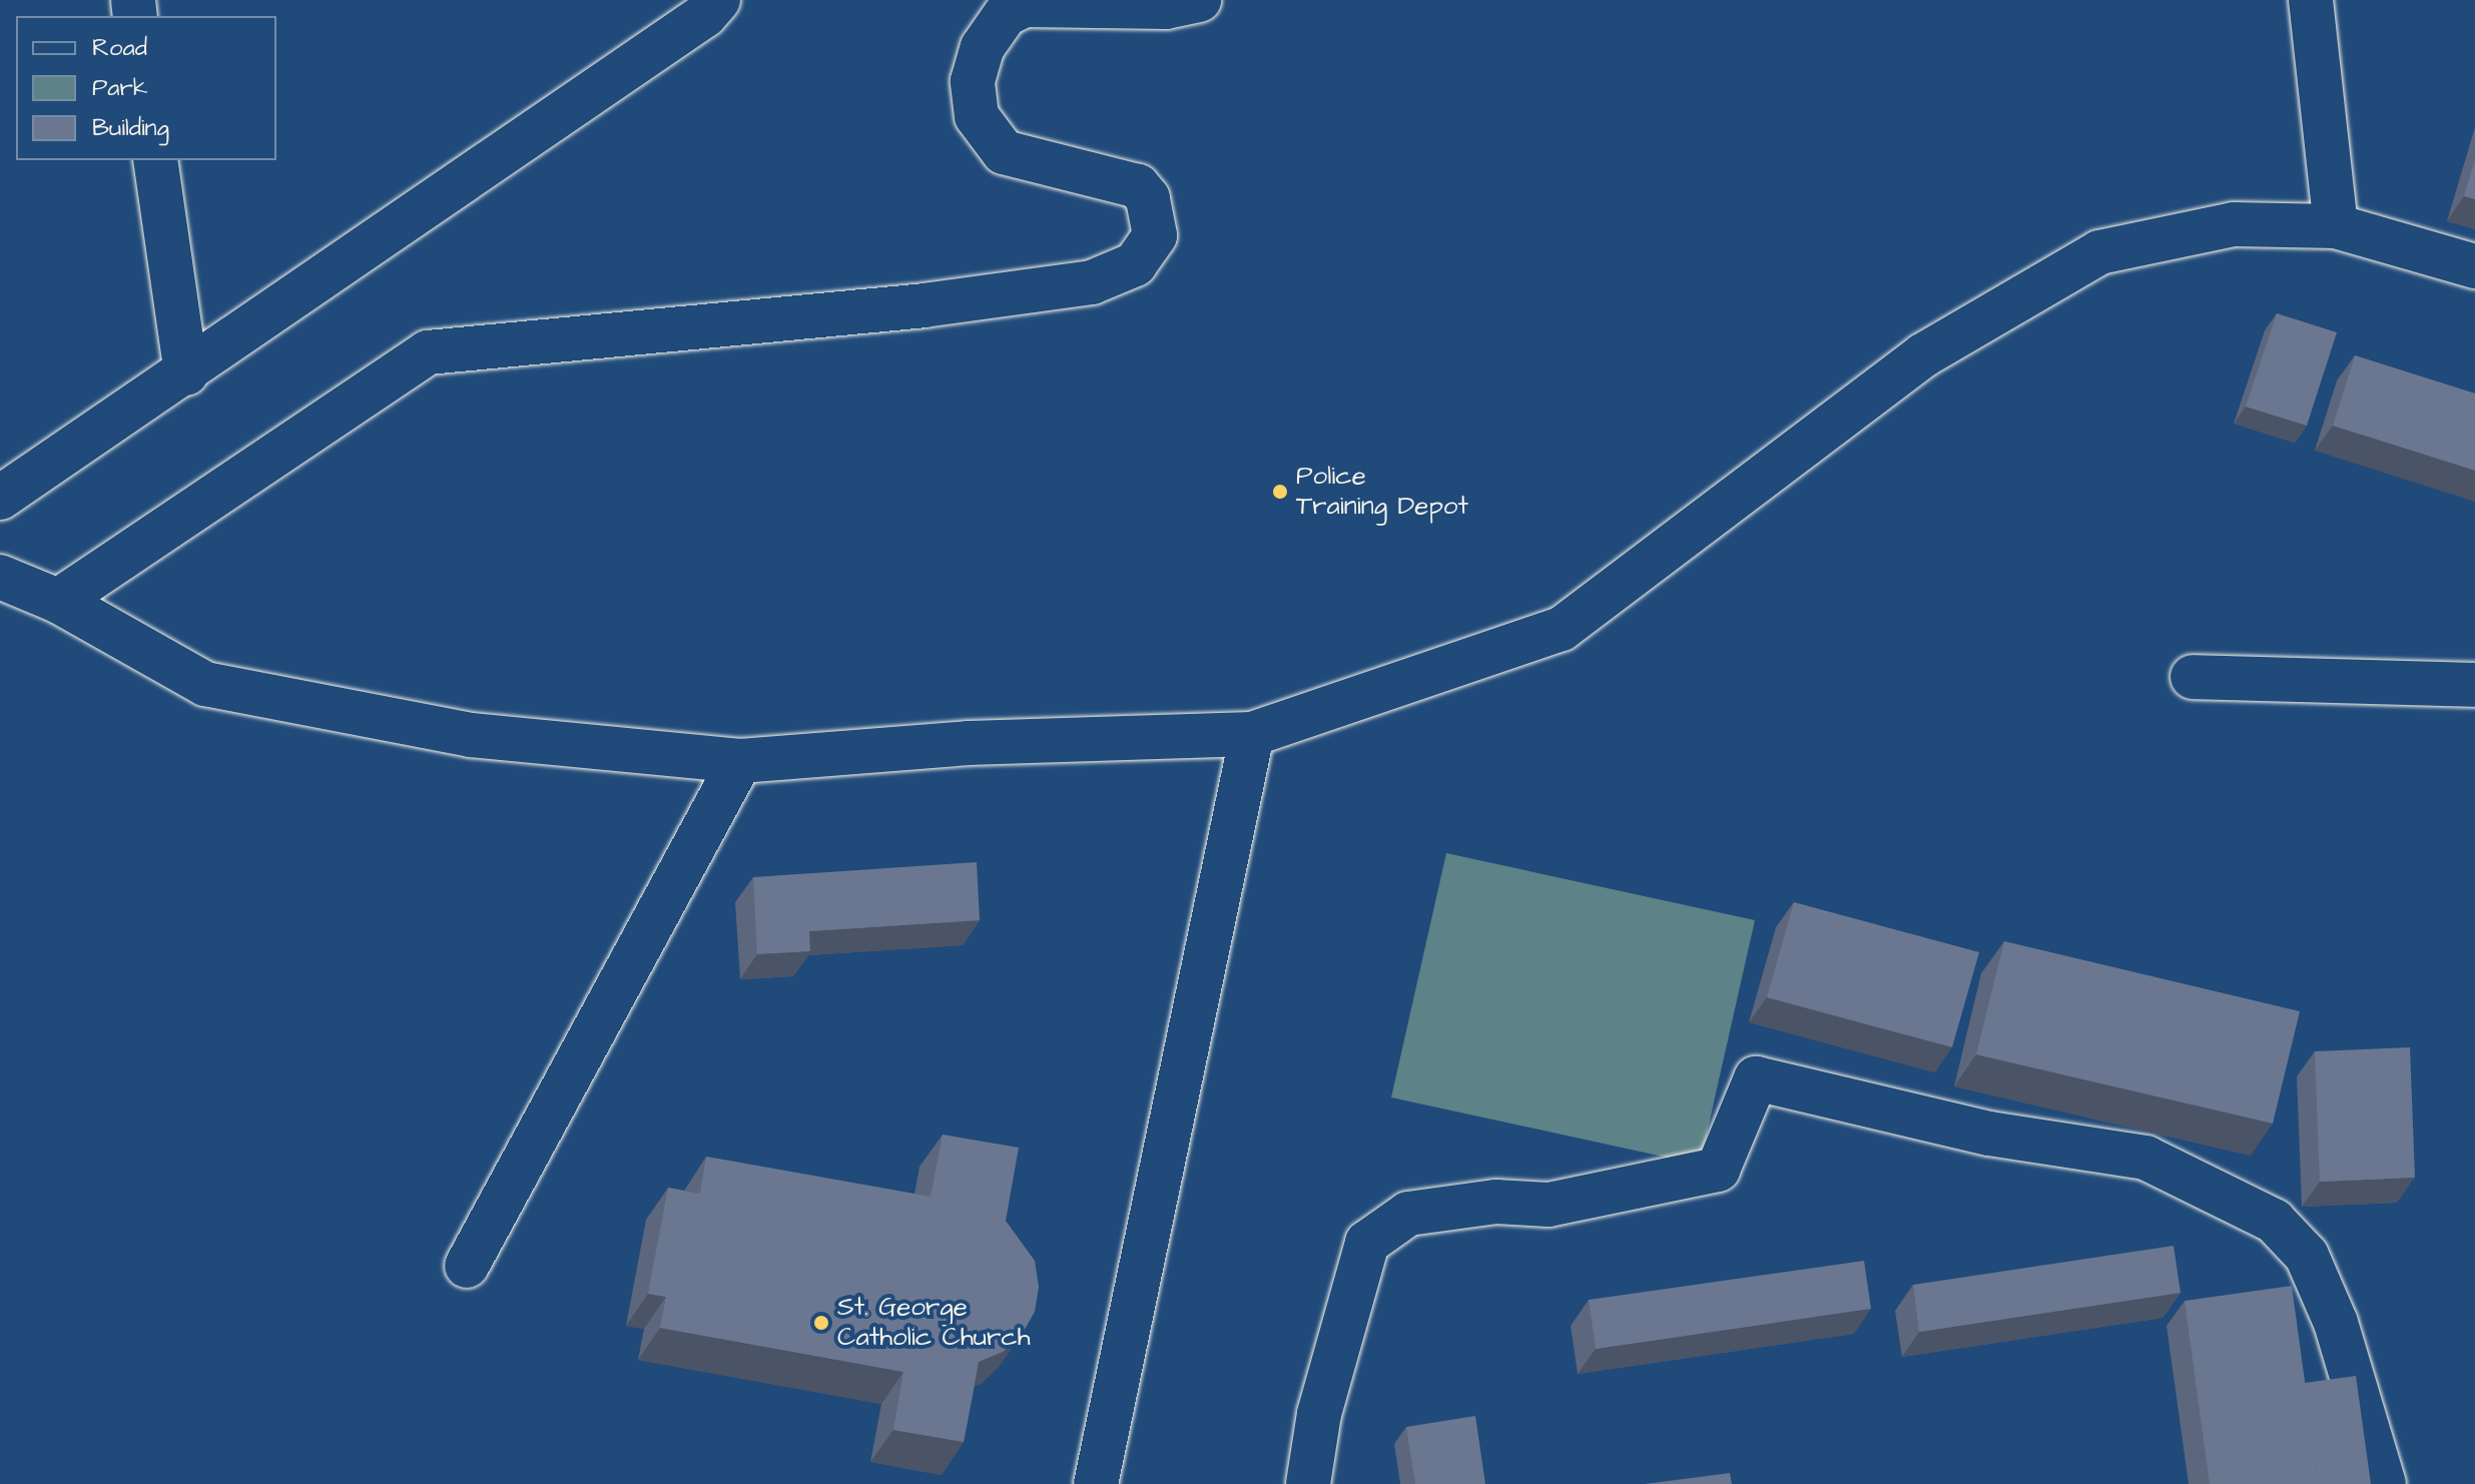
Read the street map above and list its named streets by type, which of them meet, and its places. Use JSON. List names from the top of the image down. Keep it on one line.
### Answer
{"places":["Police Training Depot","St. George Catholic Church"],"legend":["Road","Park","Building"]}
